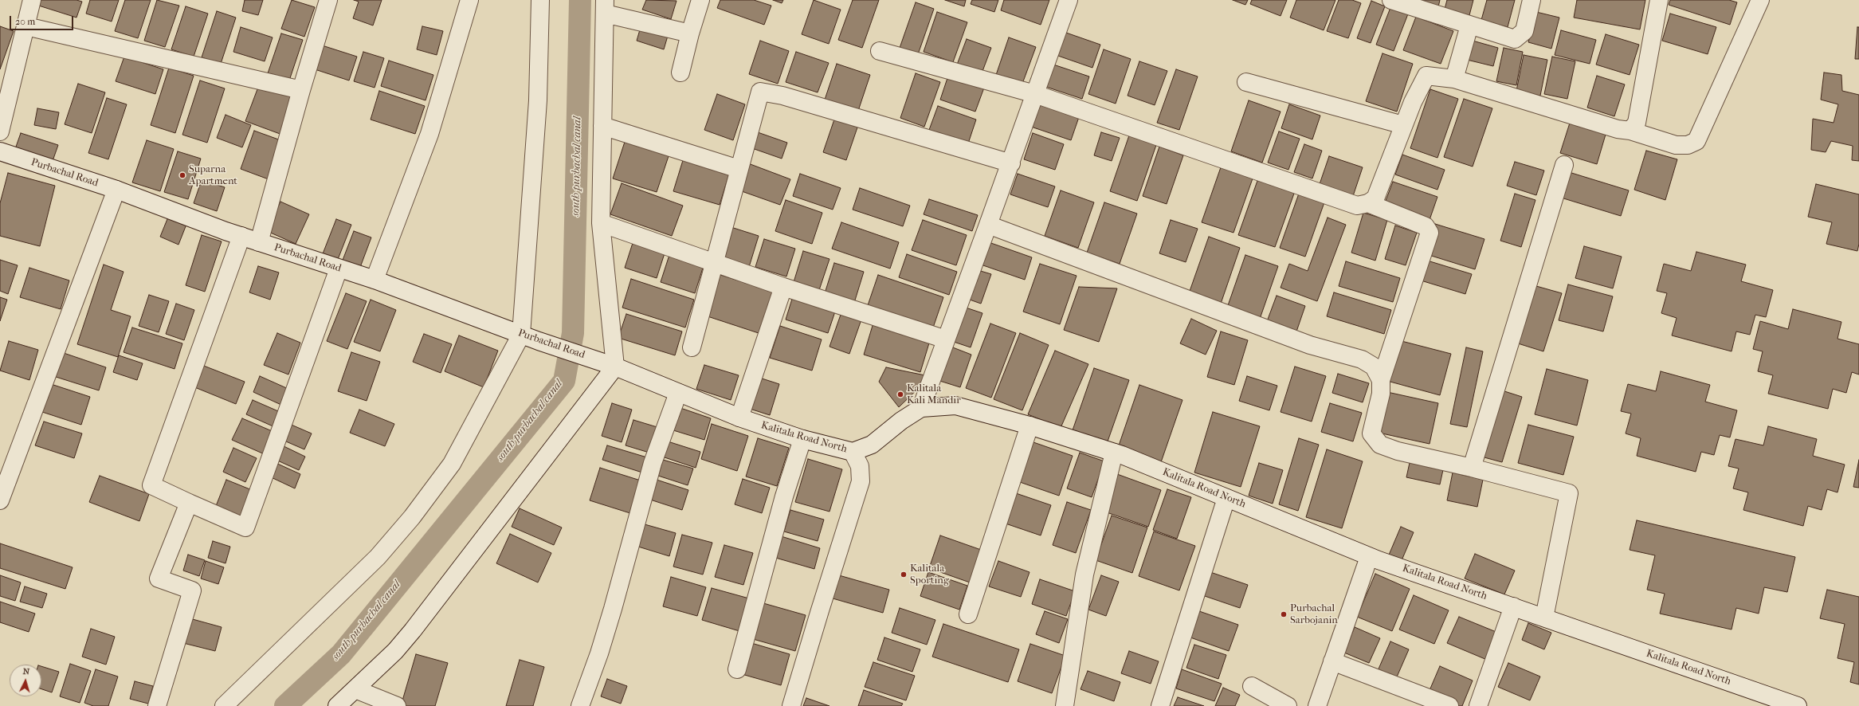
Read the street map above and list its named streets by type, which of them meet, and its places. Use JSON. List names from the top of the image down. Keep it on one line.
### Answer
{"streets":{"street":["Purbachal Road","Kalitala Road North"]},"crossings":[["Purbachal Road","Kalitala Road North"]],"water":["south purbachal canal"],"places":["Suparna Apartment","Kalitala Kali Mandir","Kalitala Sporting","Purbachal Sarbojanin"],"scale_bar":"20 m","north":"top"}
